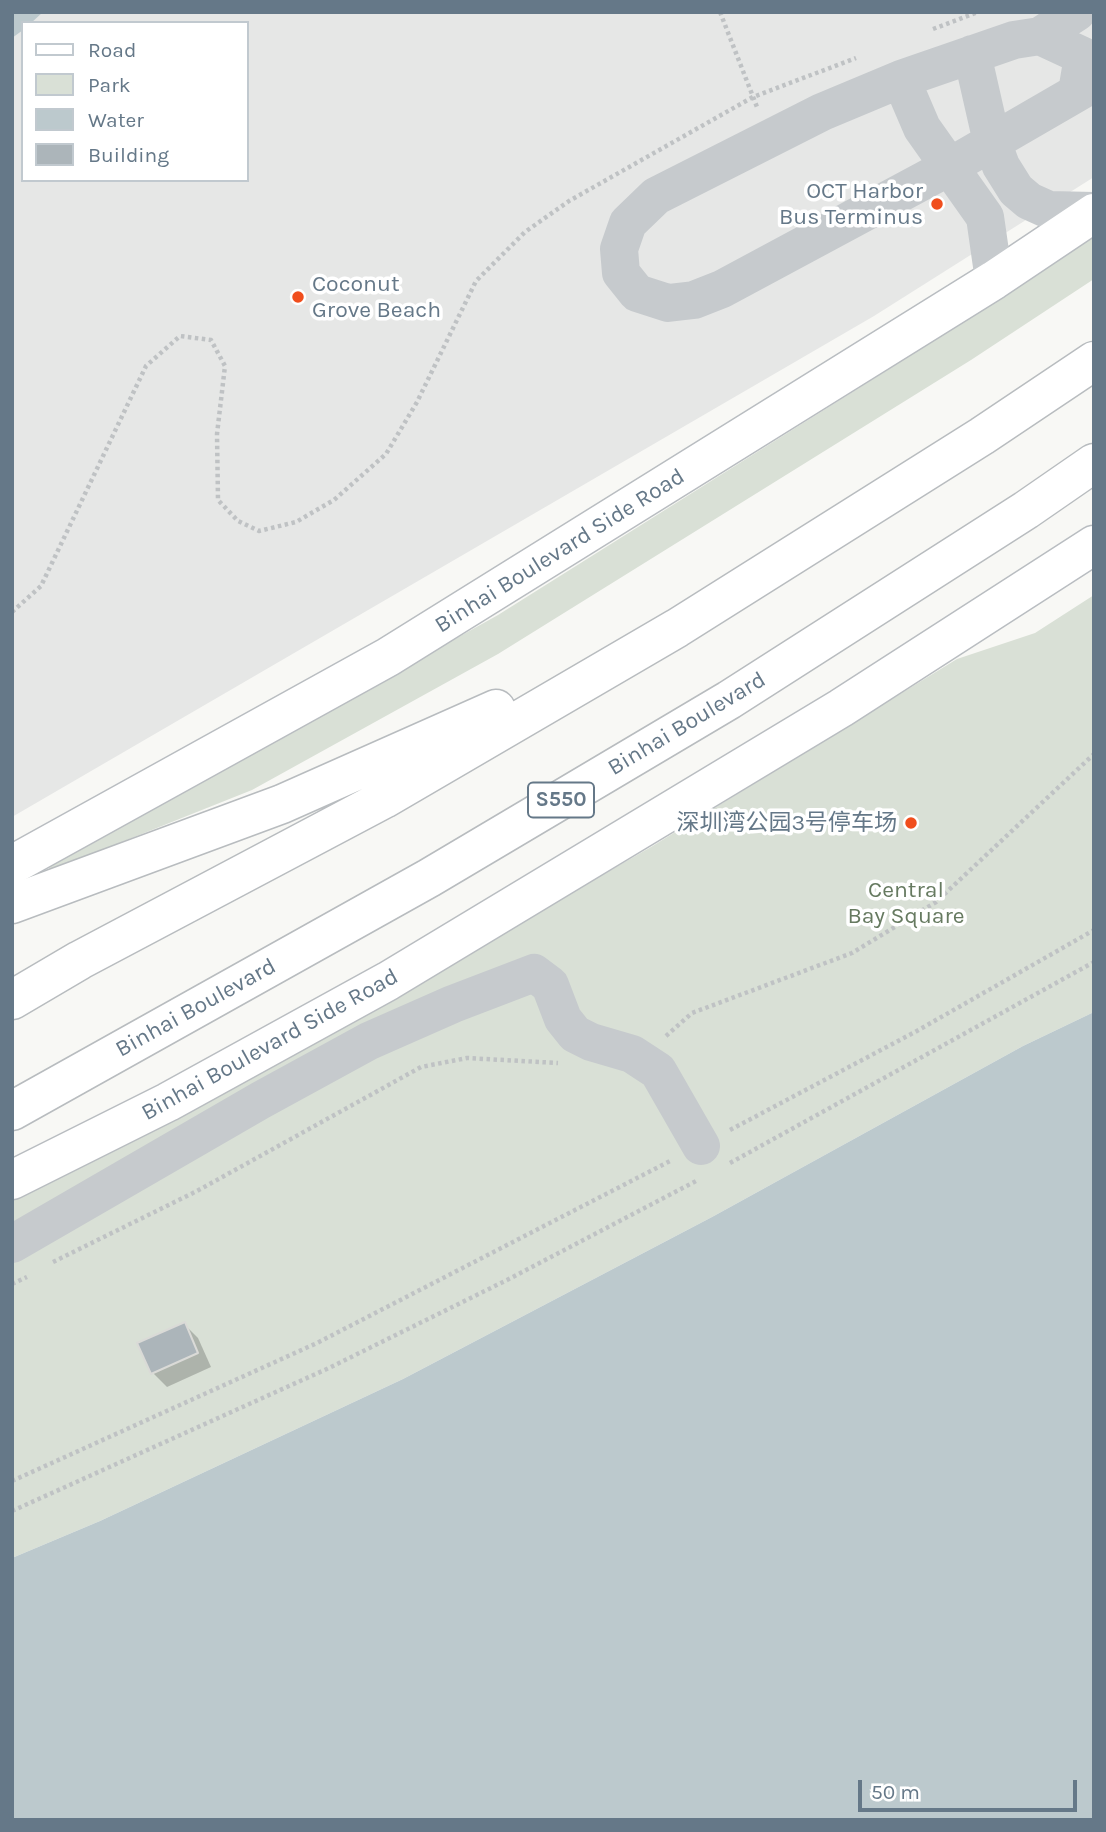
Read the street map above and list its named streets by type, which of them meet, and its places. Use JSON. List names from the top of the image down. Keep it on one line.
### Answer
{"streets":{"main road":["Binhai Boulevard Side Road","Binhai Boulevard","S550"]},"parks":["Central Bay Square"],"places":["OCT Harbor Bus Terminus","Coconut Grove Beach","深圳湾公园3号停车场"],"legend":["Road","Park","Water","Building"],"scale_bar":"50 m"}
